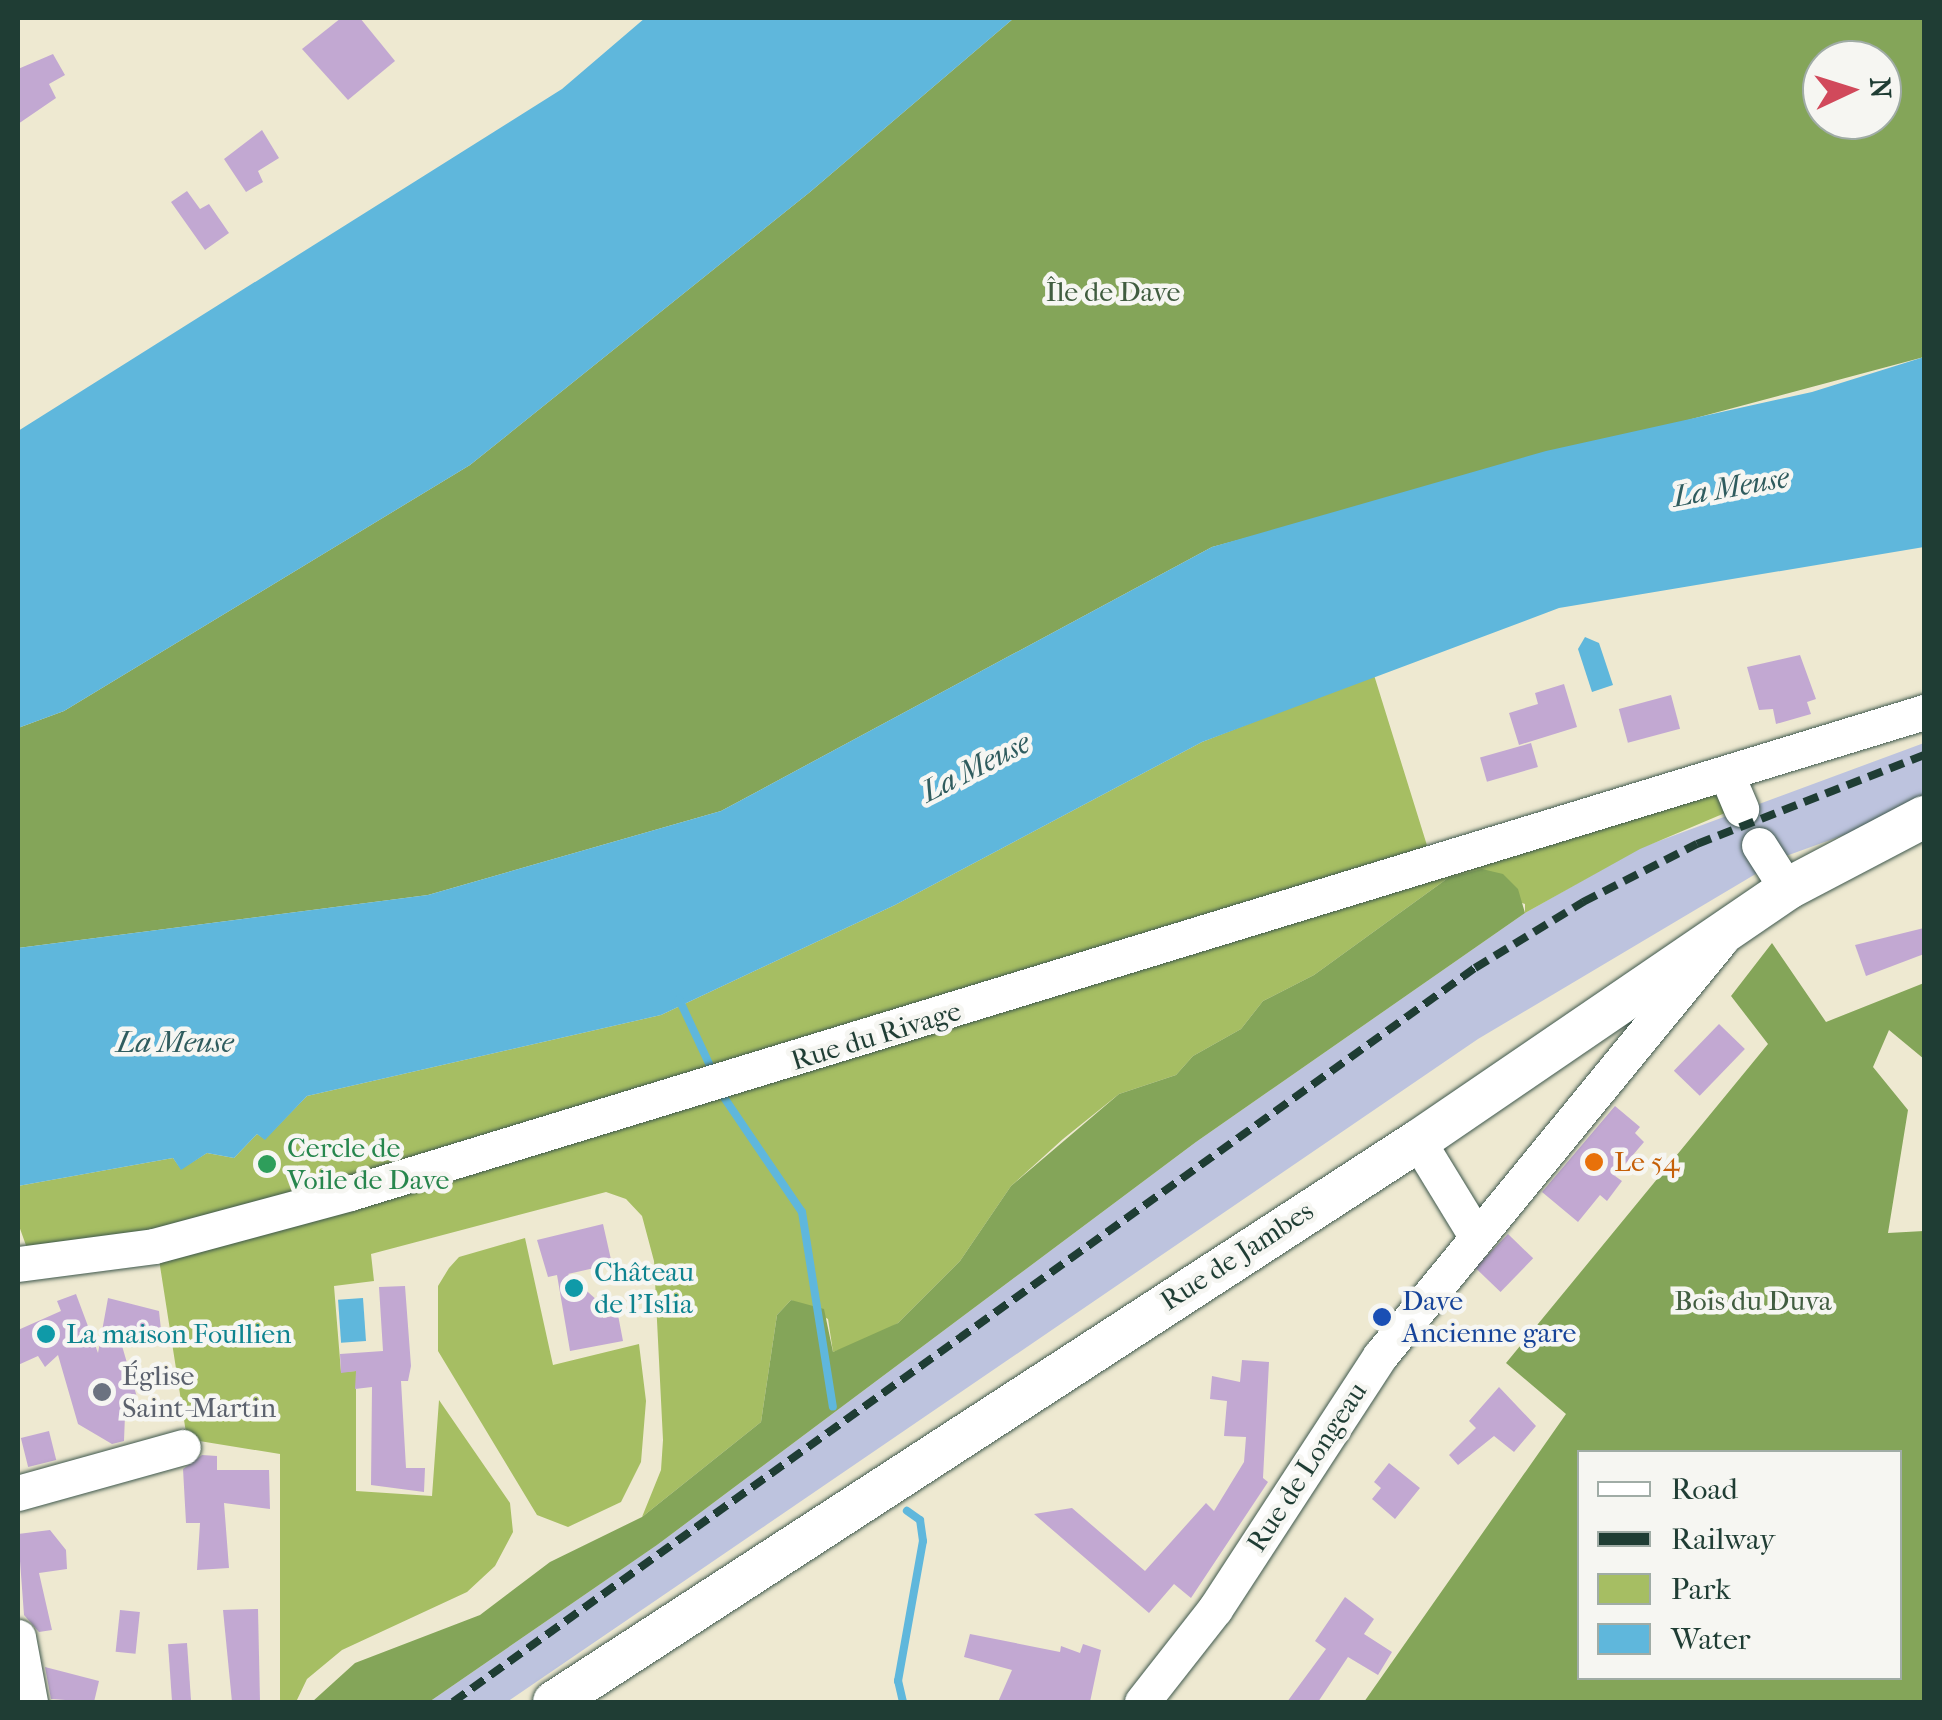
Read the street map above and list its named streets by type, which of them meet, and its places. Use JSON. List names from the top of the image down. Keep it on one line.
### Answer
{"streets":{"main road":["Rue de Jambes"],"street":["Rue du Rivage","Rue de Longeau"]},"crossings":[["Rue de Jambes","Rue de Longeau"]],"water":["La Meuse"],"parks":["Île de Dave","Bois du Duva"],"places":["Le 54","Cercle de Voile de Dave","Château de l'Islia","Dave Ancienne gare","La maison Foullien","Église Saint-Martin"],"legend":["Road","Railway","Park","Water"],"north":"right"}
